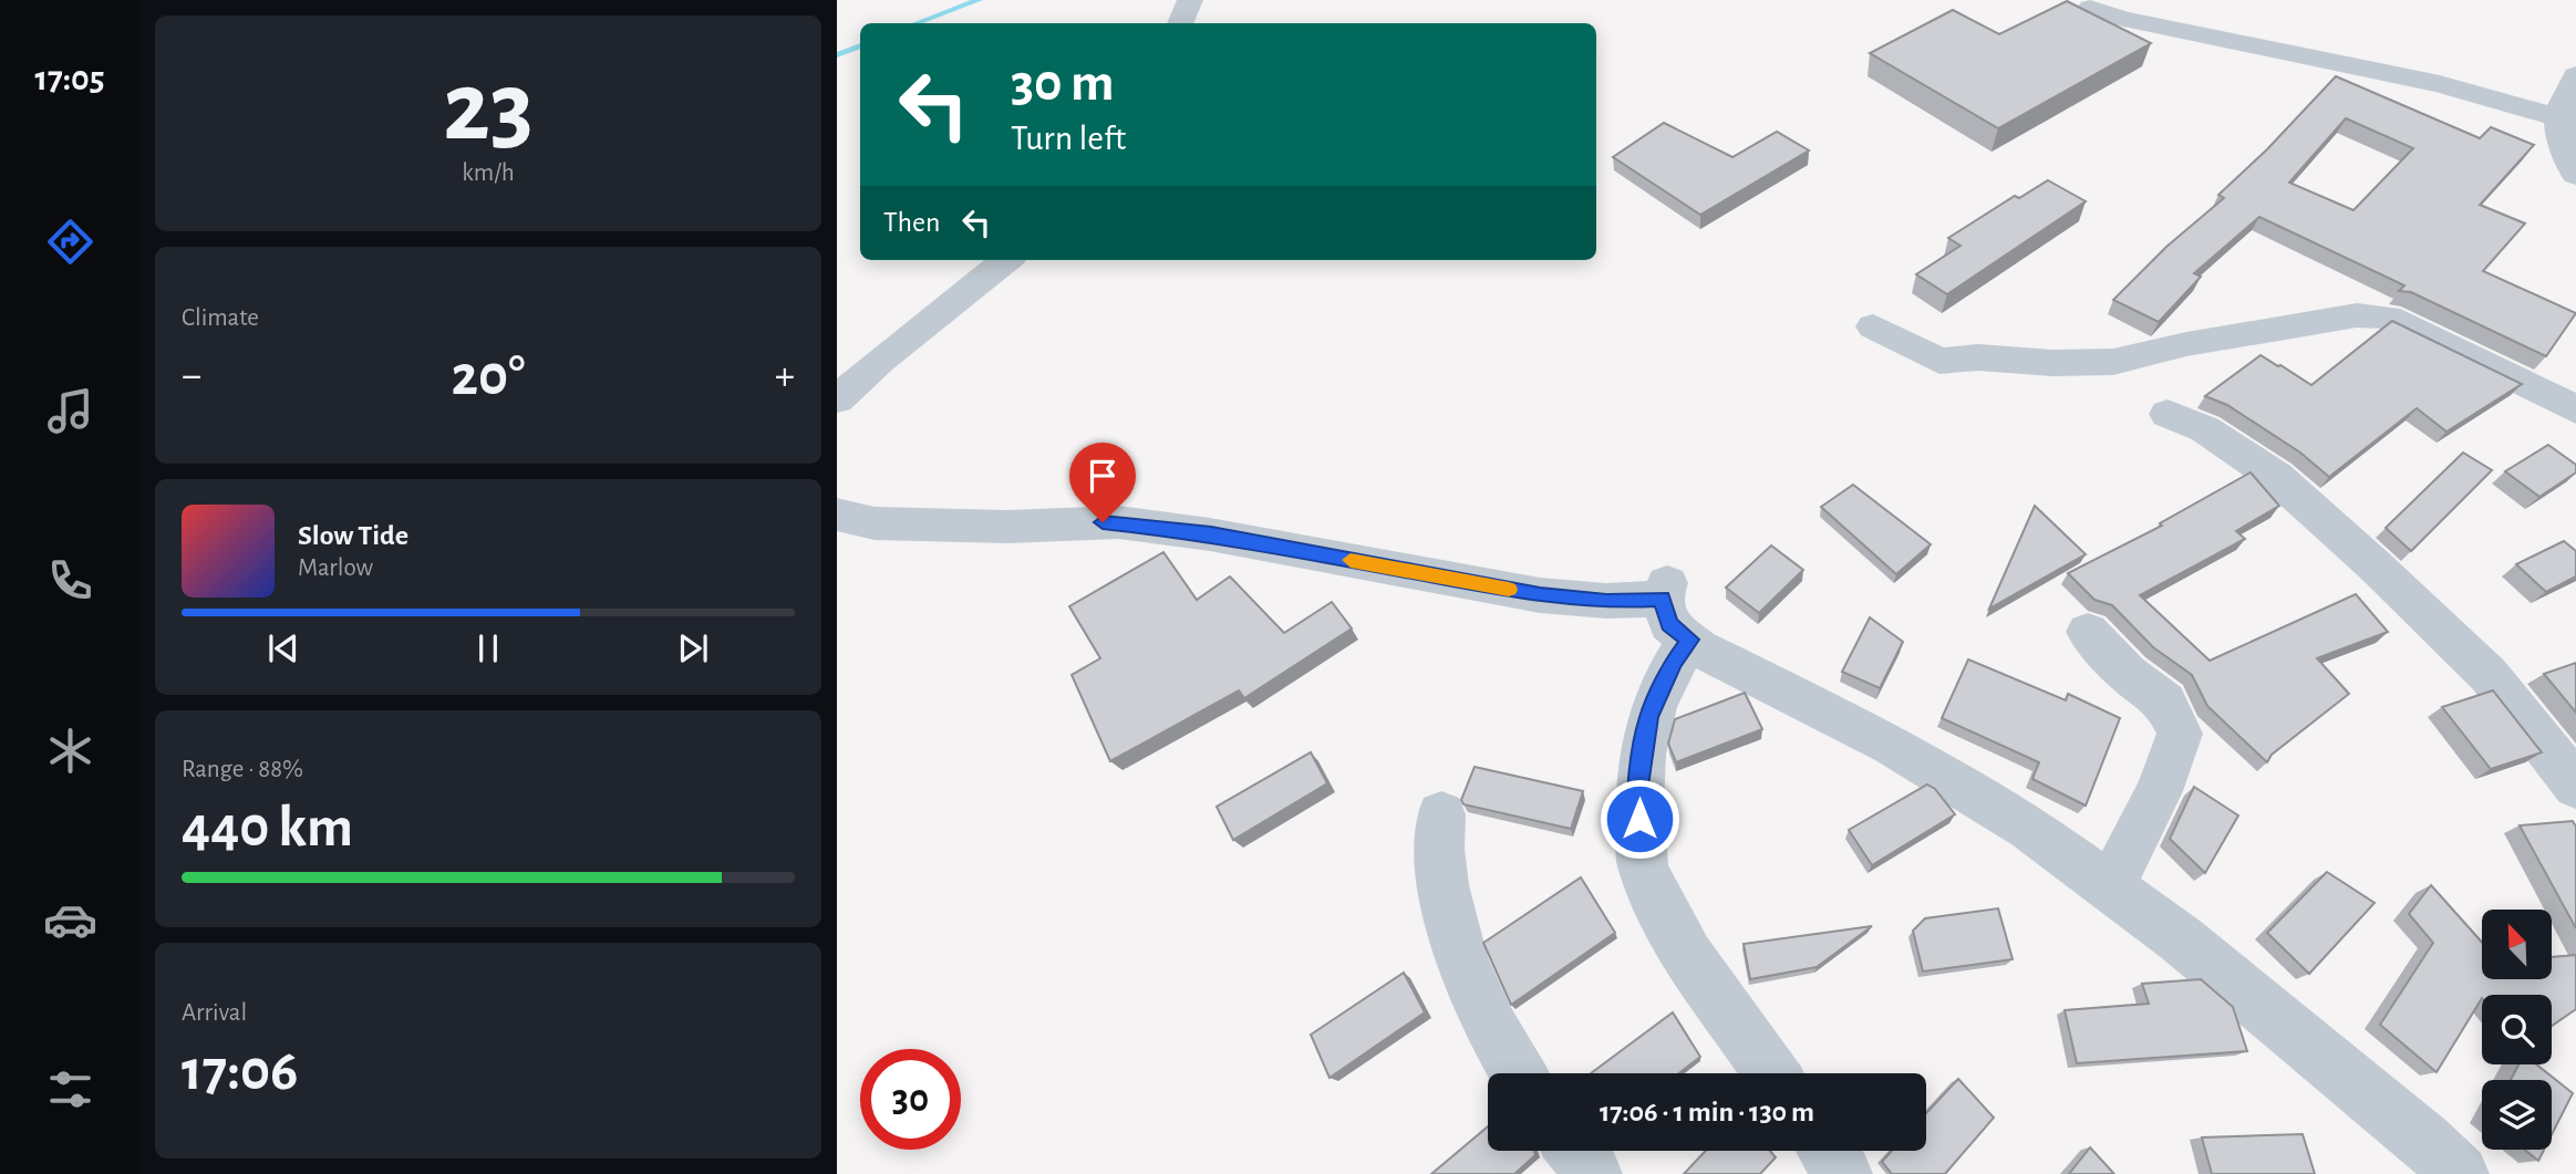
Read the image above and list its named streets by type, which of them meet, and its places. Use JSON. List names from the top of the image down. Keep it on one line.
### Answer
{"north":"top left","page":{"tabs":"17:05","tile":[["23","km/h"],"Climate",["Range · 88%","440 km"],["Arrival","17:06"]],"turn":["30 m","Turn left"],"then":"Then","heat":["−","20°","+"],"song":["Slow Tide","Marlow"],"limit":"30","trip":"17:06 · 1 min · 130 m"}}
